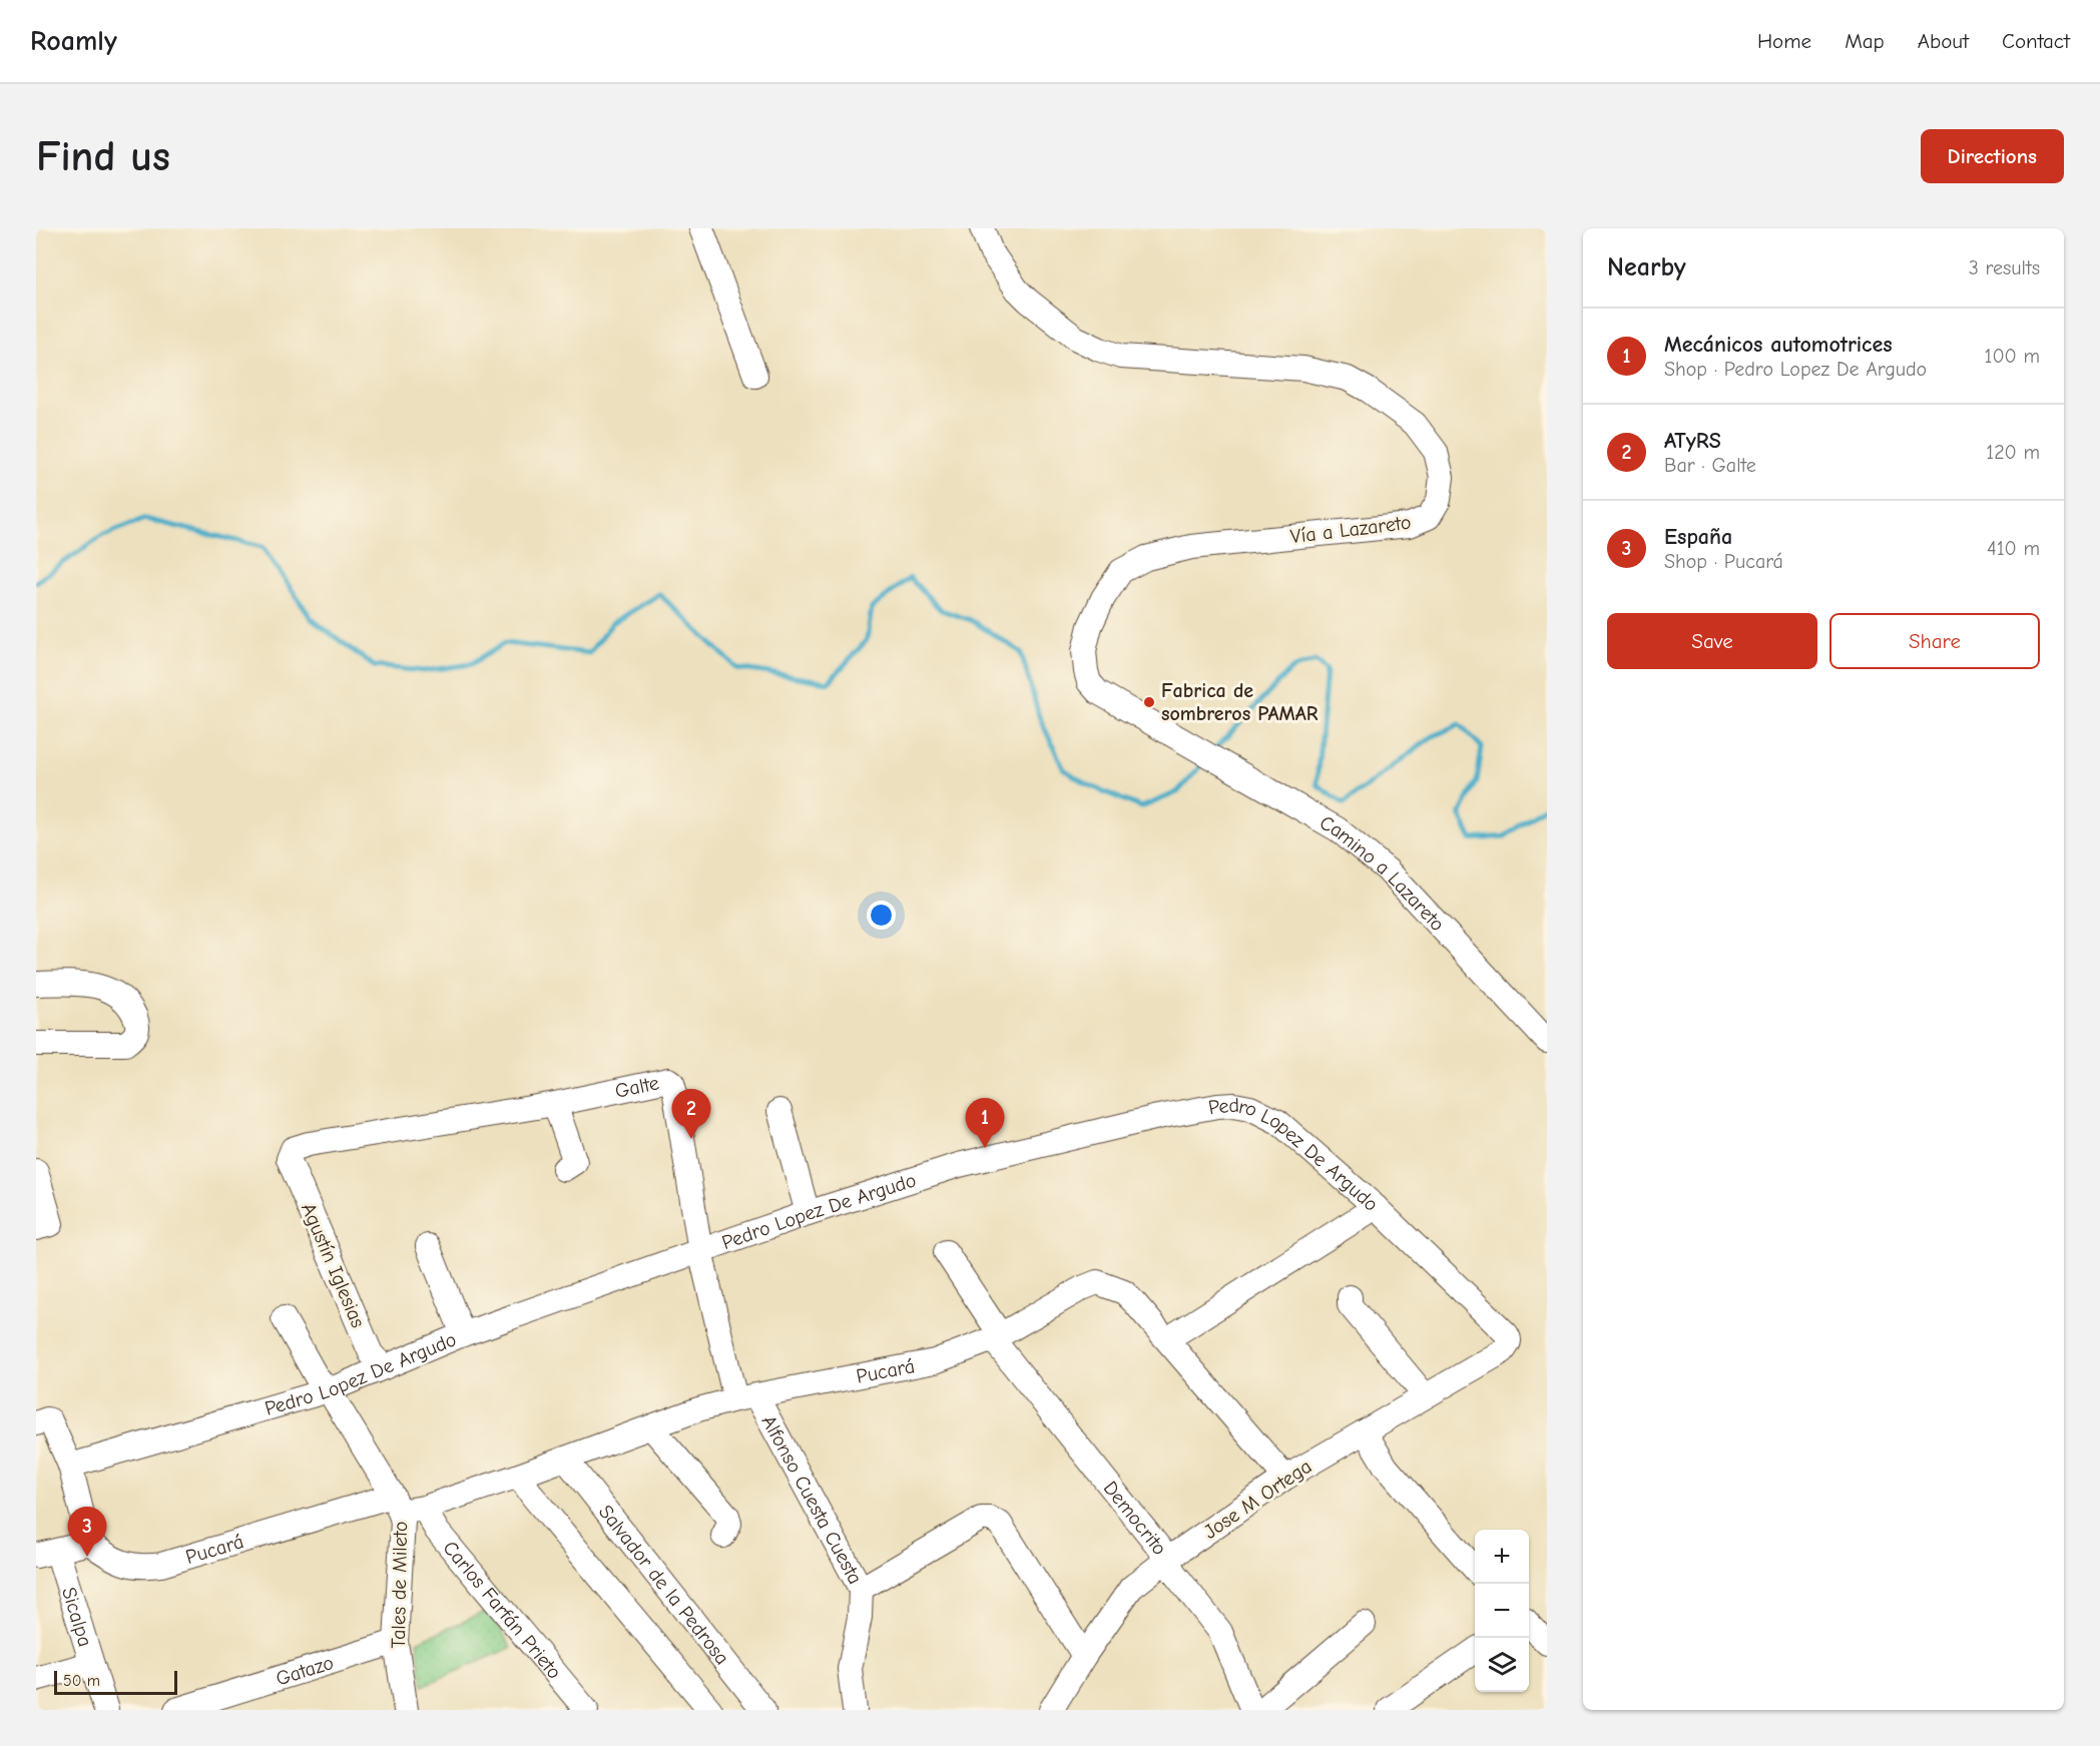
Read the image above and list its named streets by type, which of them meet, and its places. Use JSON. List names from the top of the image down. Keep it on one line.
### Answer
{"streets":{"street":["Vía a Lazareto","Camino a Lazareto","Galte","Pedro Lopez De Argudo","Agustín Iglesias","Pucará","Alfonso Cuesta Cuesta","Jose M Ortega","Democrito","Tales de Mileto","Salvador de la Pedrosa","Carlos Farfán Prieto","Sicalpa","Gatazo"]},"crossings":[["Vía a Lazareto","Camino a Lazareto"],["Galte","Pedro Lopez De Argudo"],["Galte","Agustín Iglesias"],["Galte","Pucará"],["Galte","Alfonso Cuesta Cuesta"],["Pedro Lopez De Argudo","Agustín Iglesias"],["Pedro Lopez De Argudo","Jose M Ortega"],["Pucará","Alfonso Cuesta Cuesta"],["Pucará","Jose M Ortega"],["Pucará","Democrito"],["Pucará","Tales de Mileto"],["Pucará","Salvador de la Pedrosa"],["Pucará","Carlos Farfán Prieto"],["Jose M Ortega","Democrito"],["Tales de Mileto","Gatazo"]],"places":["Fabrica de sombreros PAMAR"],"scale_bar":"50 m","page":{"header":"Roamly","nav":["Home","Map","About","Contact"],"buttons":["Directions",["Save","Share"]],"title":"Find us","heading":["Nearby","3 results"],"list":[{"mark":"1","name":"Mecánicos automotrices","note":"Shop · Pedro Lopez De Argudo","value":"100 m"},{"mark":"2","name":"ATyRS","note":"Bar · Galte","value":"120 m"},{"mark":"3","name":"España","note":"Shop · Pucará","value":"410 m"}],"pins":["2","1","3"],"map_buttons":["+","−"],"scale":"50 m"}}
